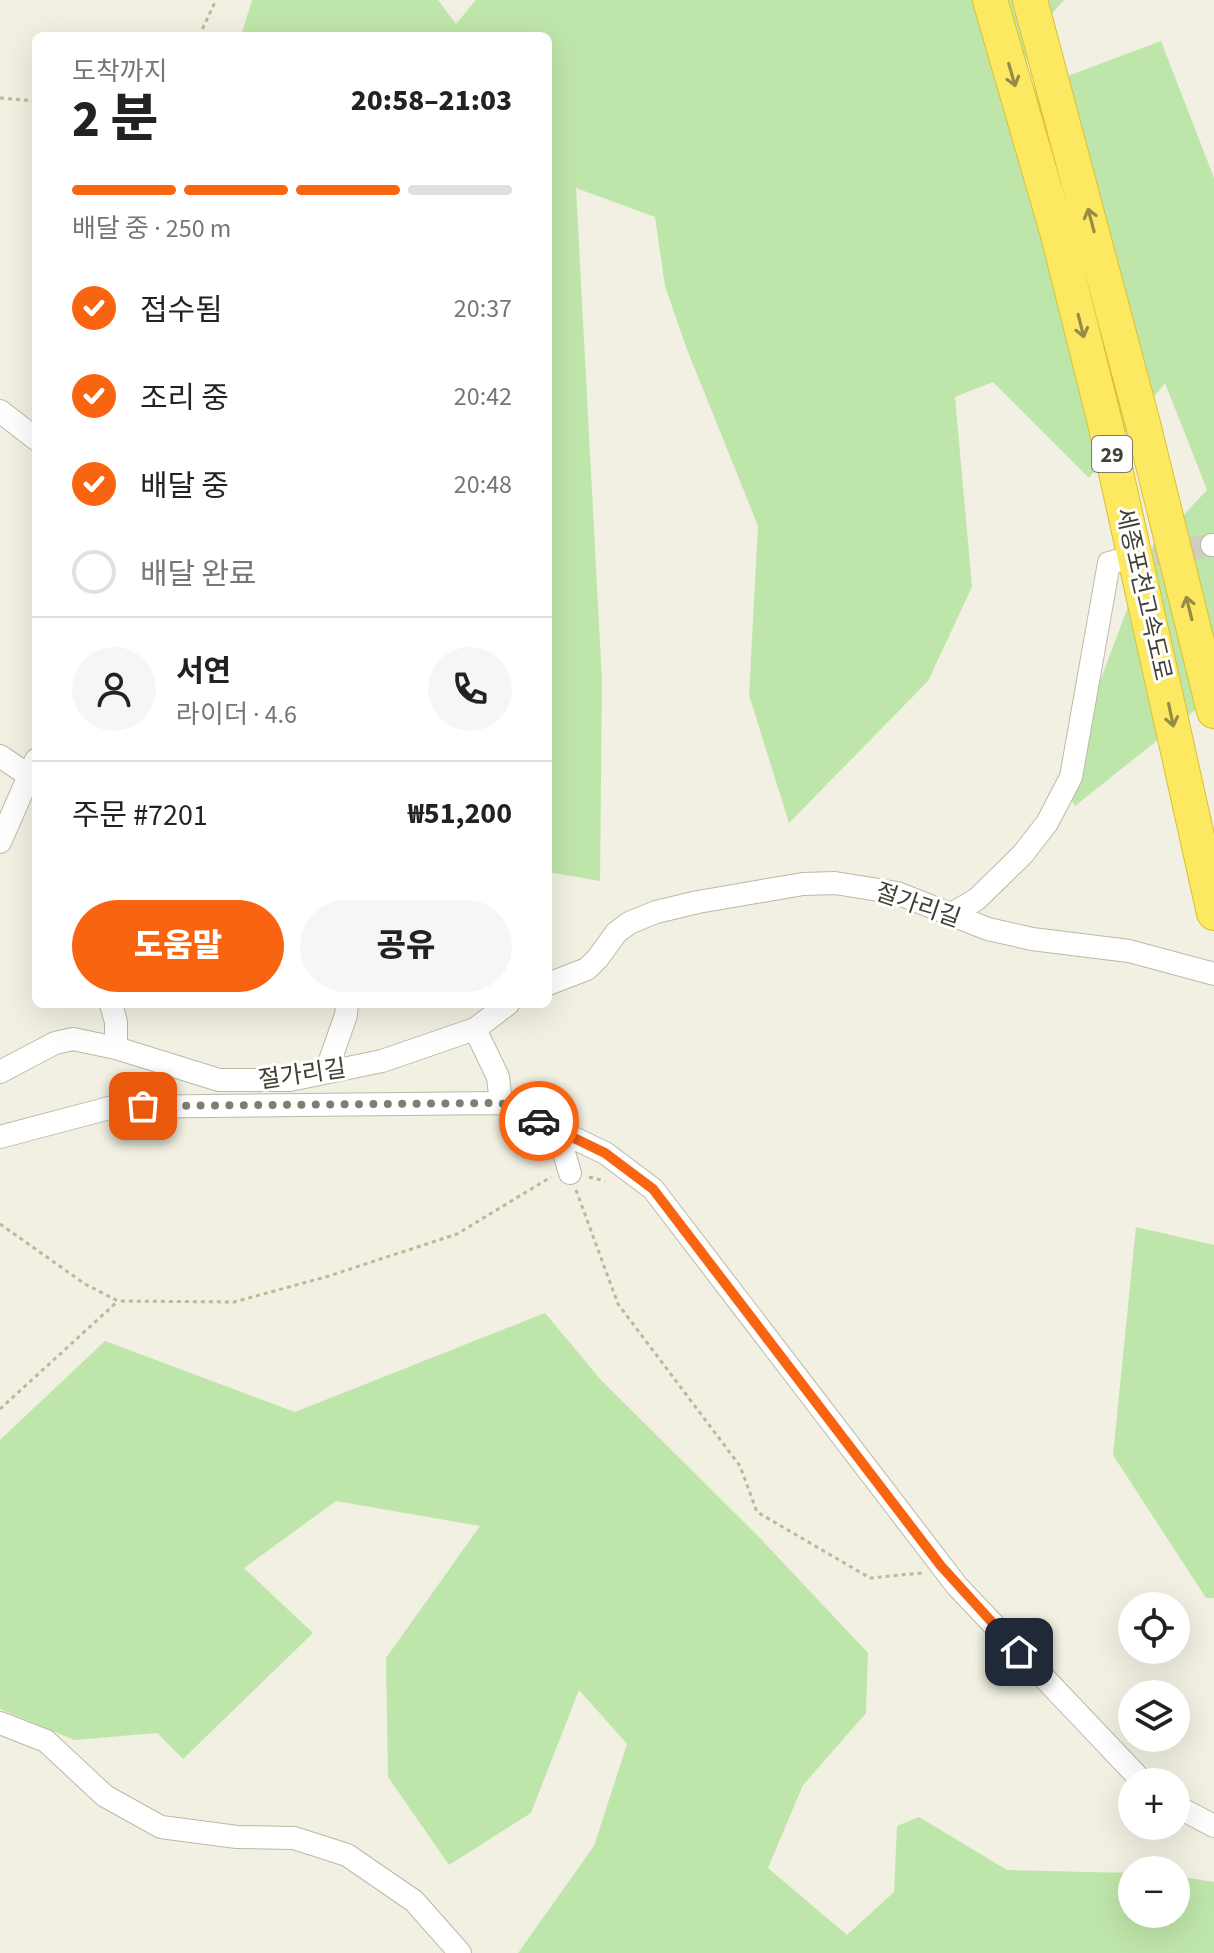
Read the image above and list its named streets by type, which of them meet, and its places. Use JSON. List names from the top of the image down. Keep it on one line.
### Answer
{"streets":{"highway":["29","세종포천고속도로"],"street":["절가리길"]},"page":{"heading":["2 분","도착까지","20:58–21:03"],"panel":["서연","라이더 · 4.6","주문 #7201","₩51,200"],"bar":"배달 중 · 250 m","list":[["접수됨","20:37"],["조리 중","20:42"],["배달 중","20:48"],"배달 완료"],"buttons":["도움말","공유"],"map_buttons":["+","−"]}}
